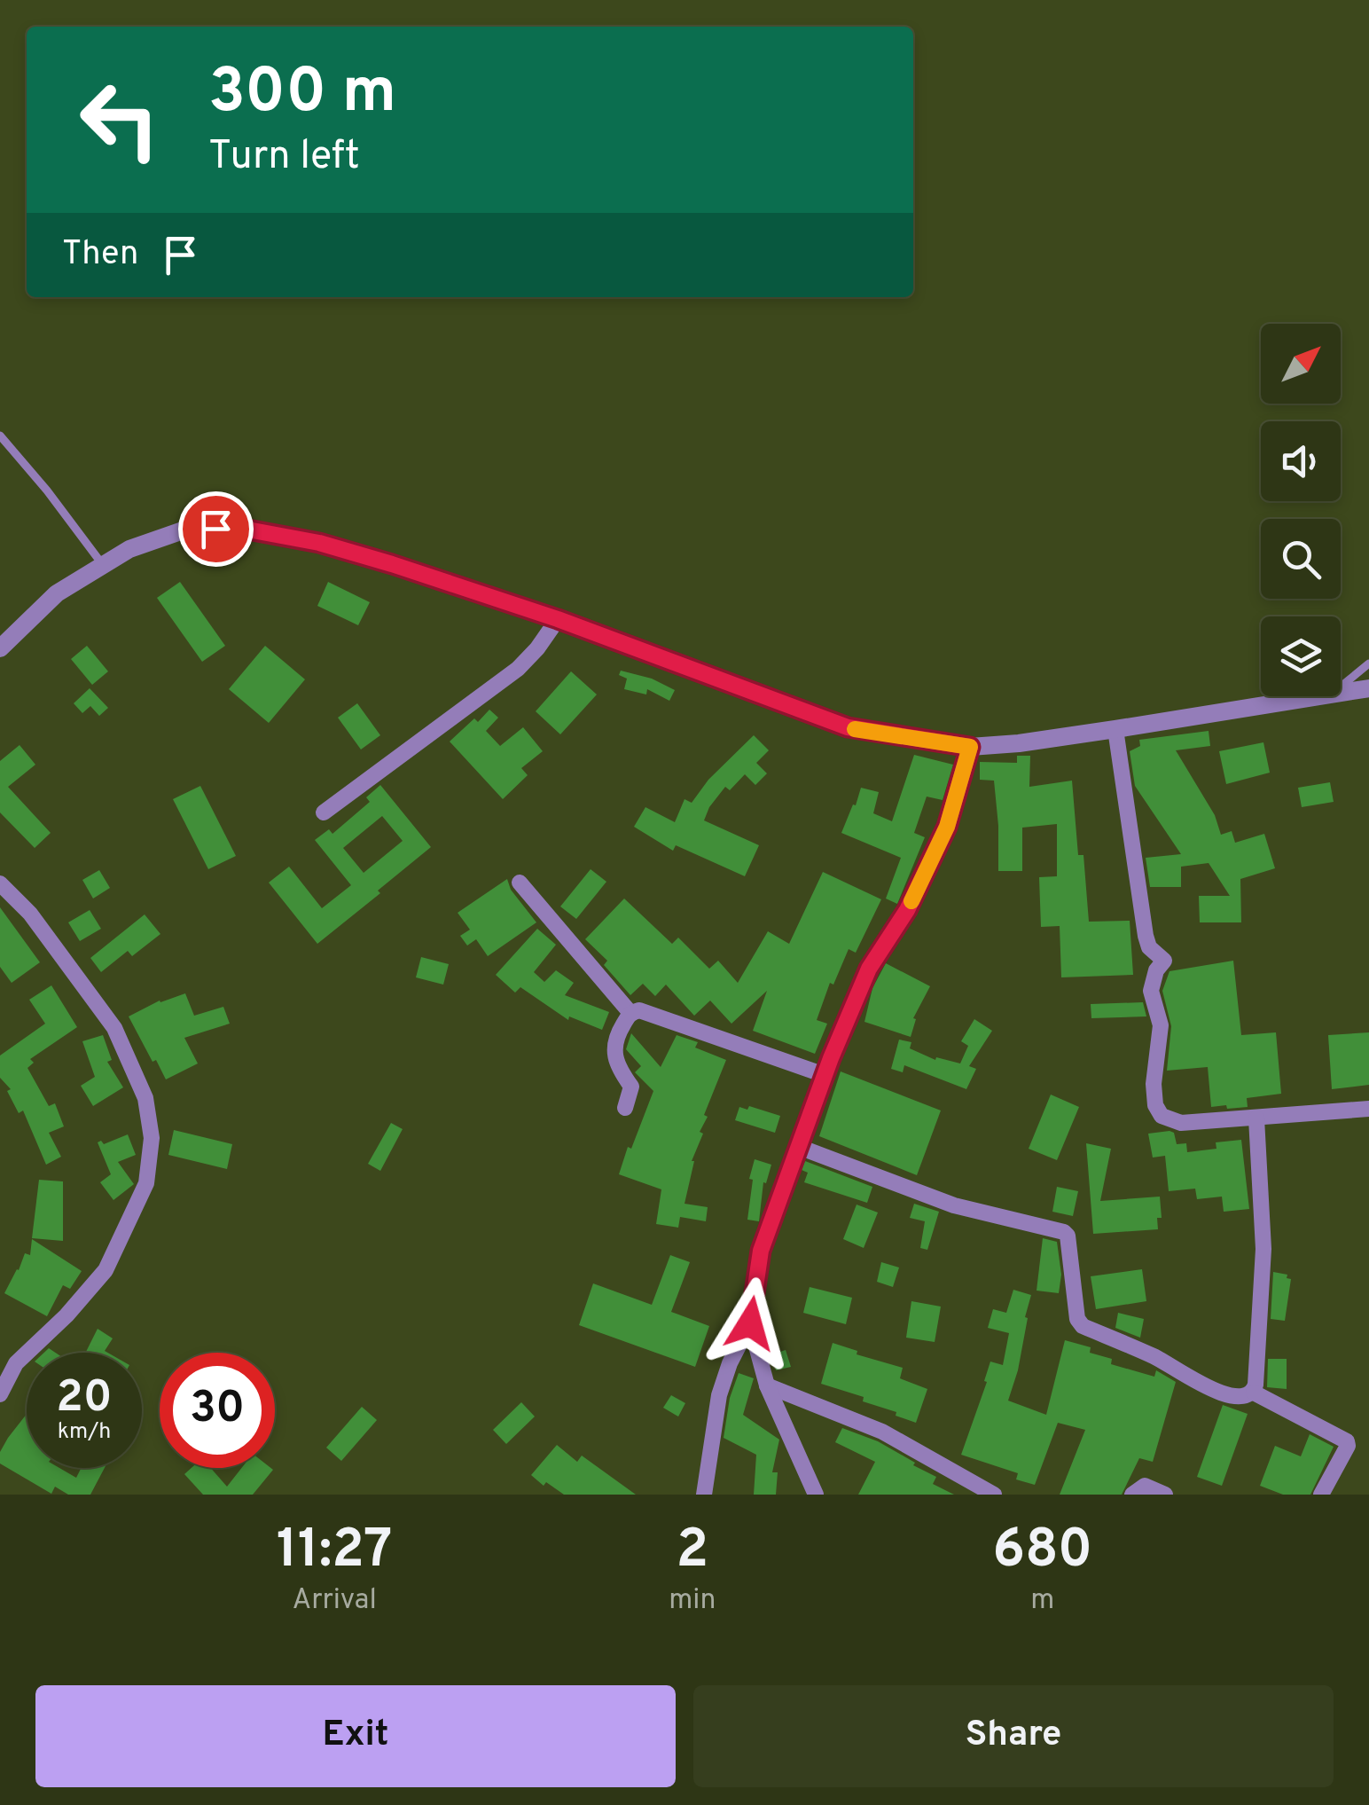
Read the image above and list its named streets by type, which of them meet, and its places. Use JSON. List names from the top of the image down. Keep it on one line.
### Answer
{"north":"top right","page":{"turn":["300 m","Turn left"],"then":"Then","speed":"20 km/h","limit":"30","eta":["11:27","Arrival","2","min","680","m"],"buttons":["Exit","Share"]}}
